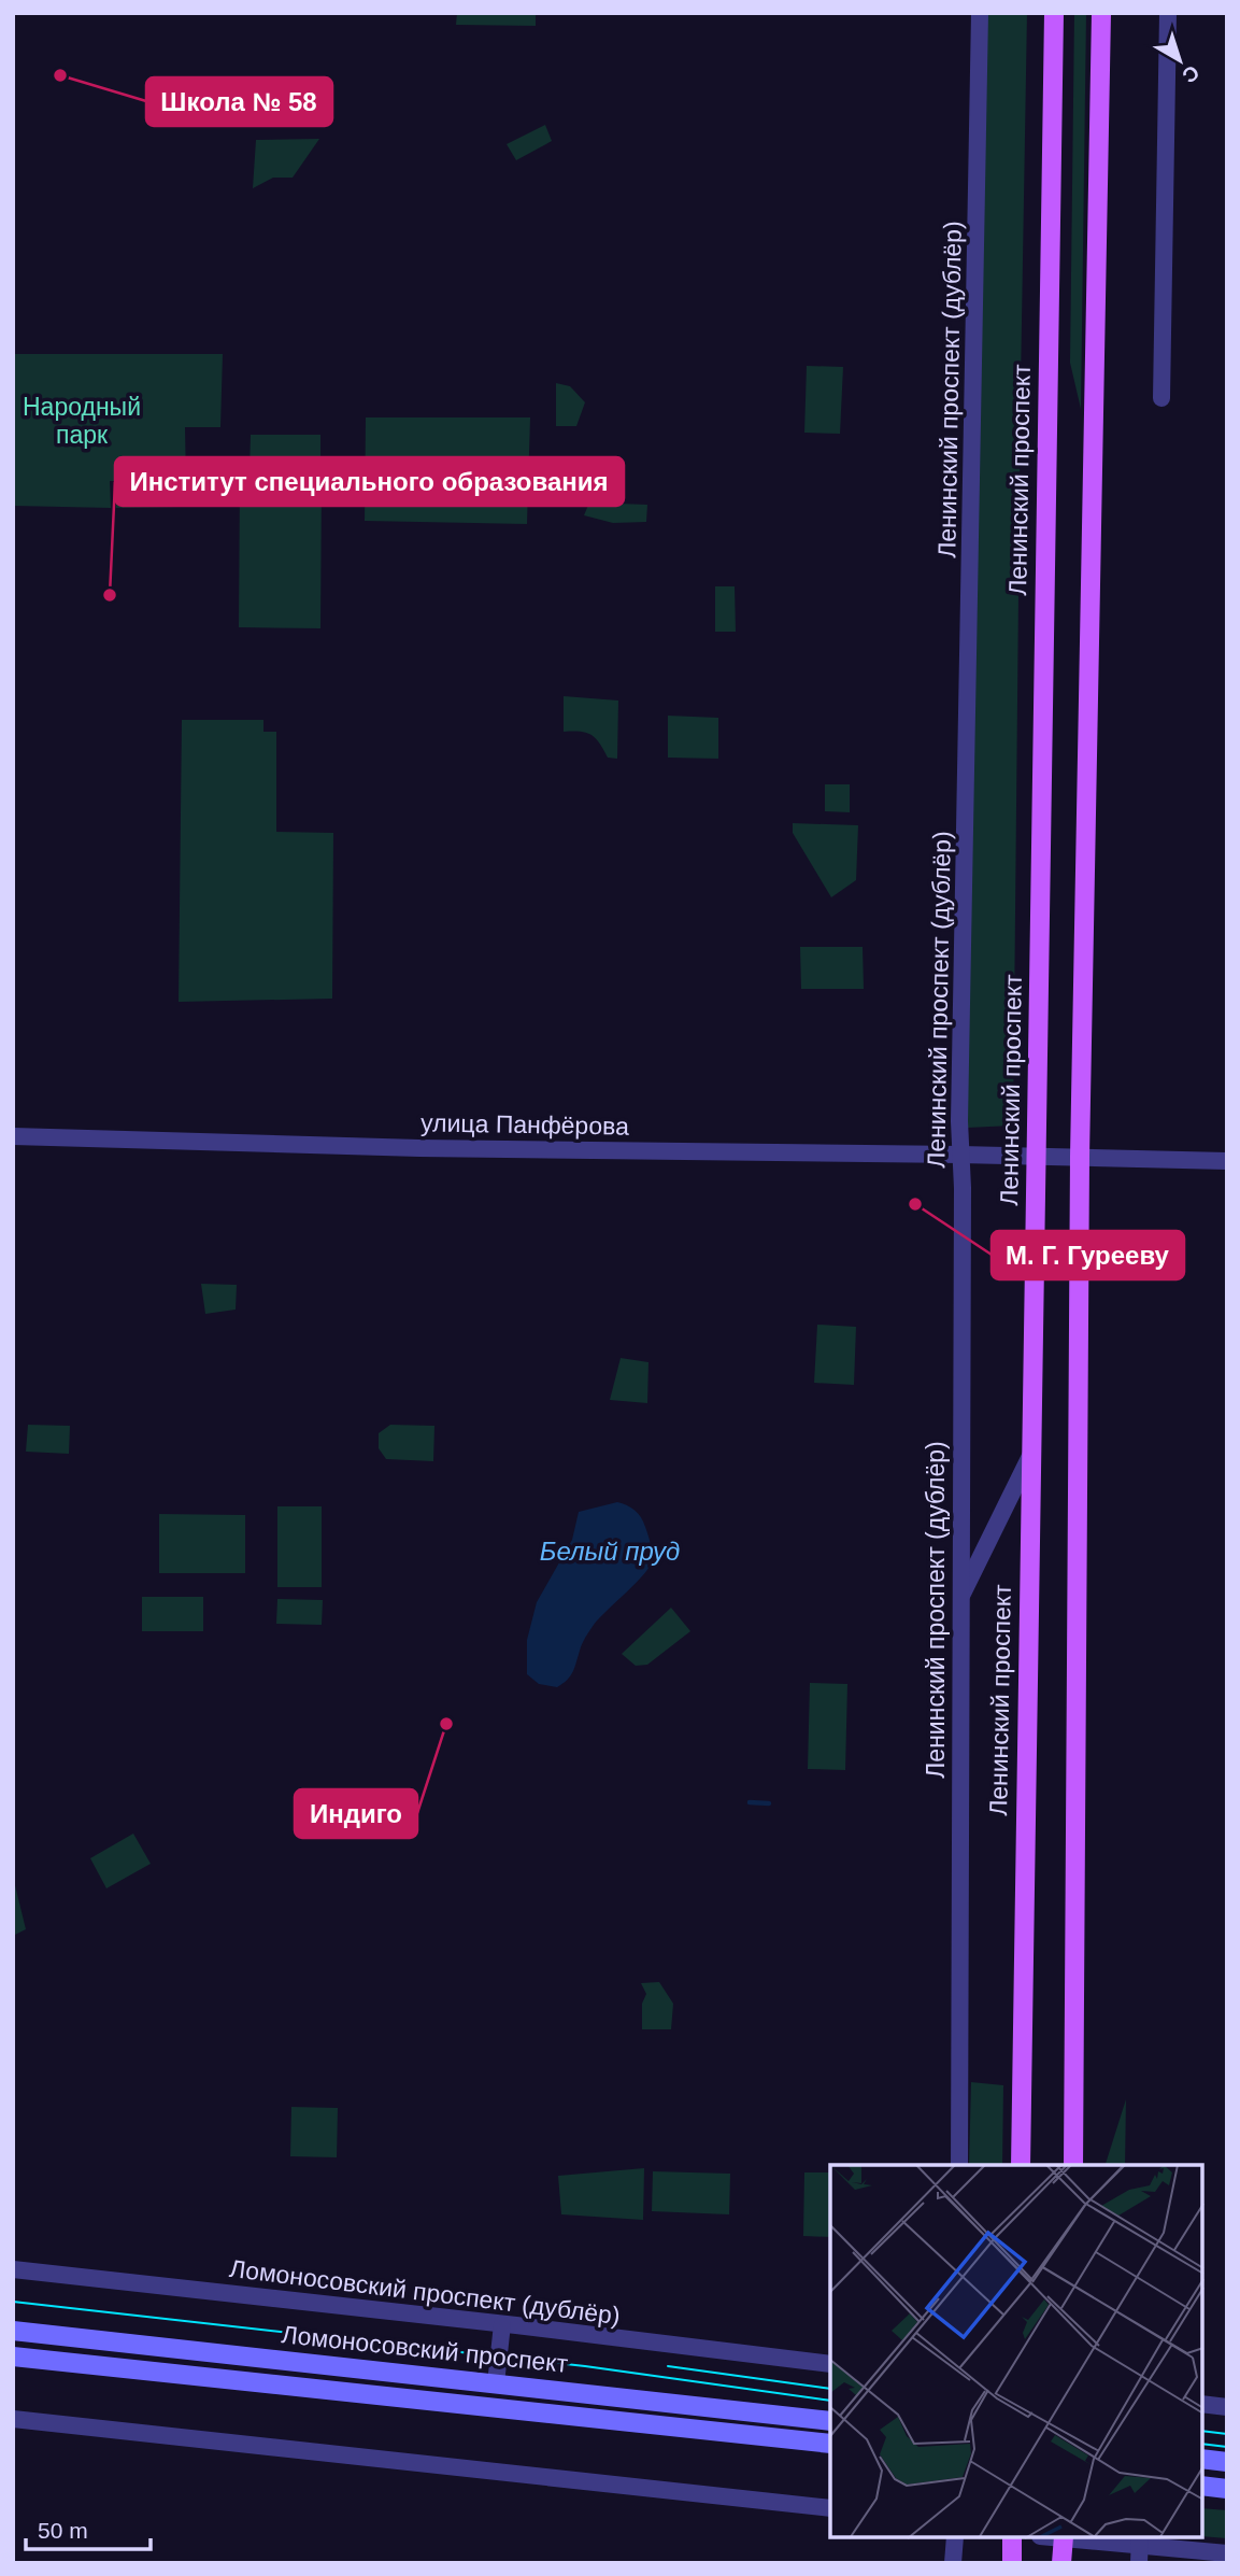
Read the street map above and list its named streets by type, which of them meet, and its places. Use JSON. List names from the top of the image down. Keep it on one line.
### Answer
{"streets":{"main road":["Ленинский проспект","Ломоносовский проспект"],"street":["Ленинский проспект (дублёр)","улица Панфёрова","Ломоносовский проспект (дублёр)"]},"crossings":[["Ленинский проспект (дублёр)","улица Панфёрова"],["Ленинский проспект","улица Панфёрова"]],"water":["Белый пруд"],"parks":["Народный парк"],"places":["Школа № 58","Институт специального образования","М. Г. Гурееву","Индиго"],"scale_bar":"50 m","north":"bottom right"}
